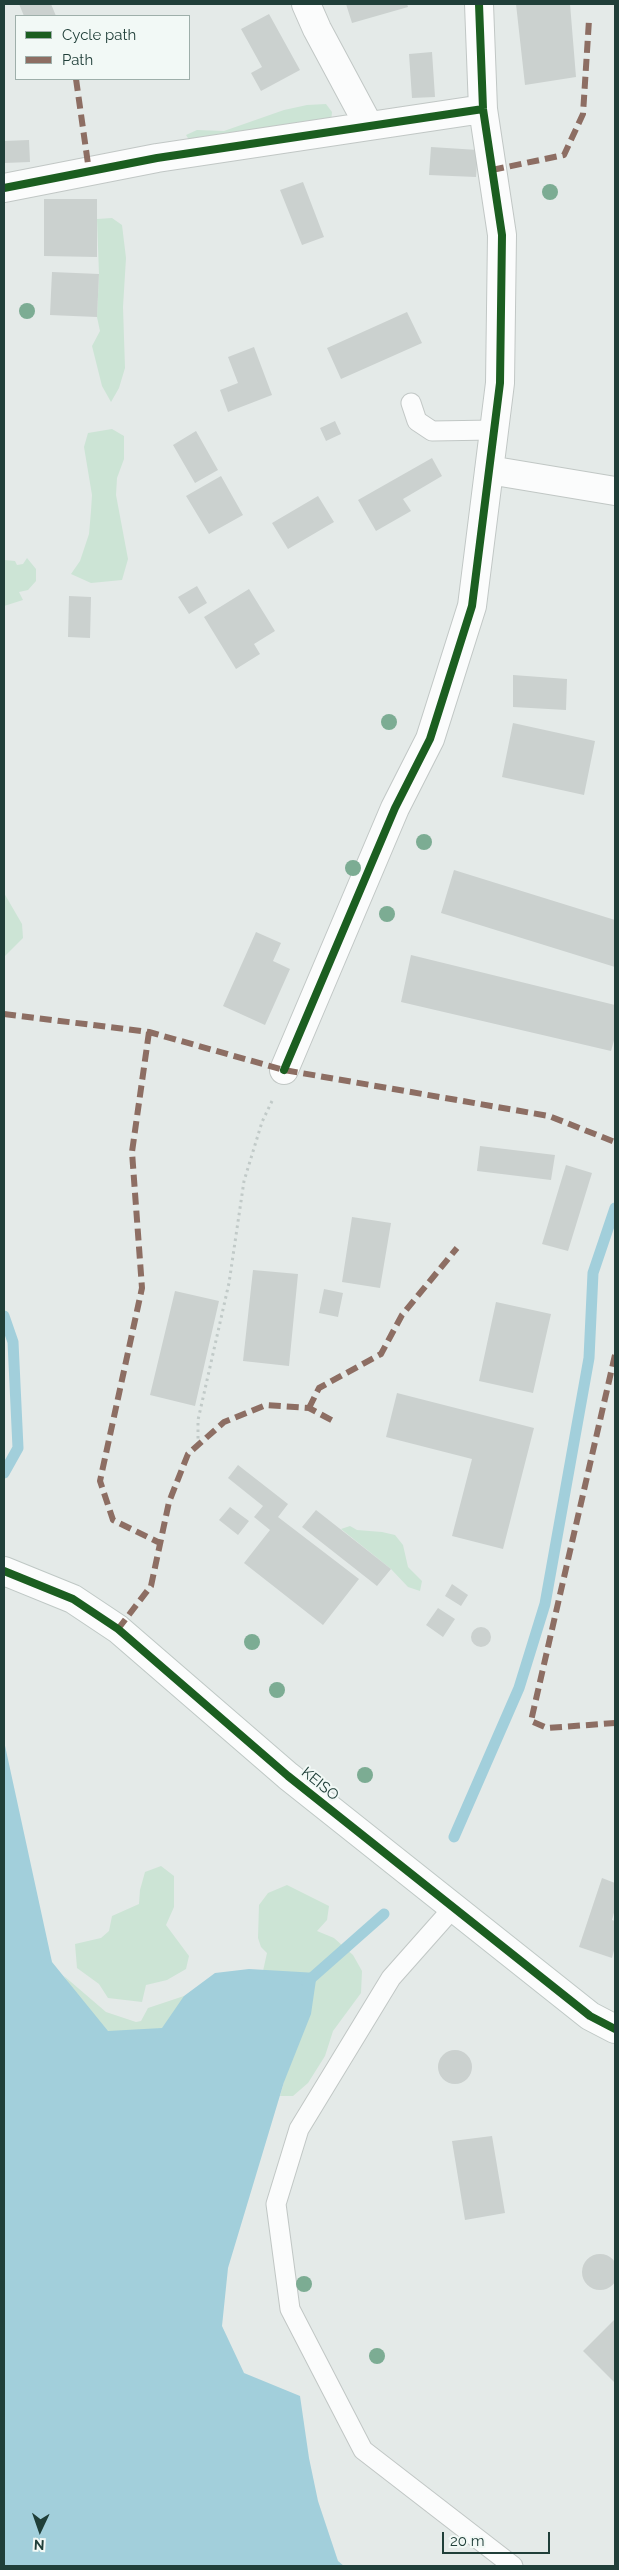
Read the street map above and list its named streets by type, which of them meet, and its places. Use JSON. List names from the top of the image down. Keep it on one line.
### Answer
{"streets":{"street":["KEISO"]},"legend":["Cycle path","Path"],"scale_bar":"20 m","north":"bottom"}
